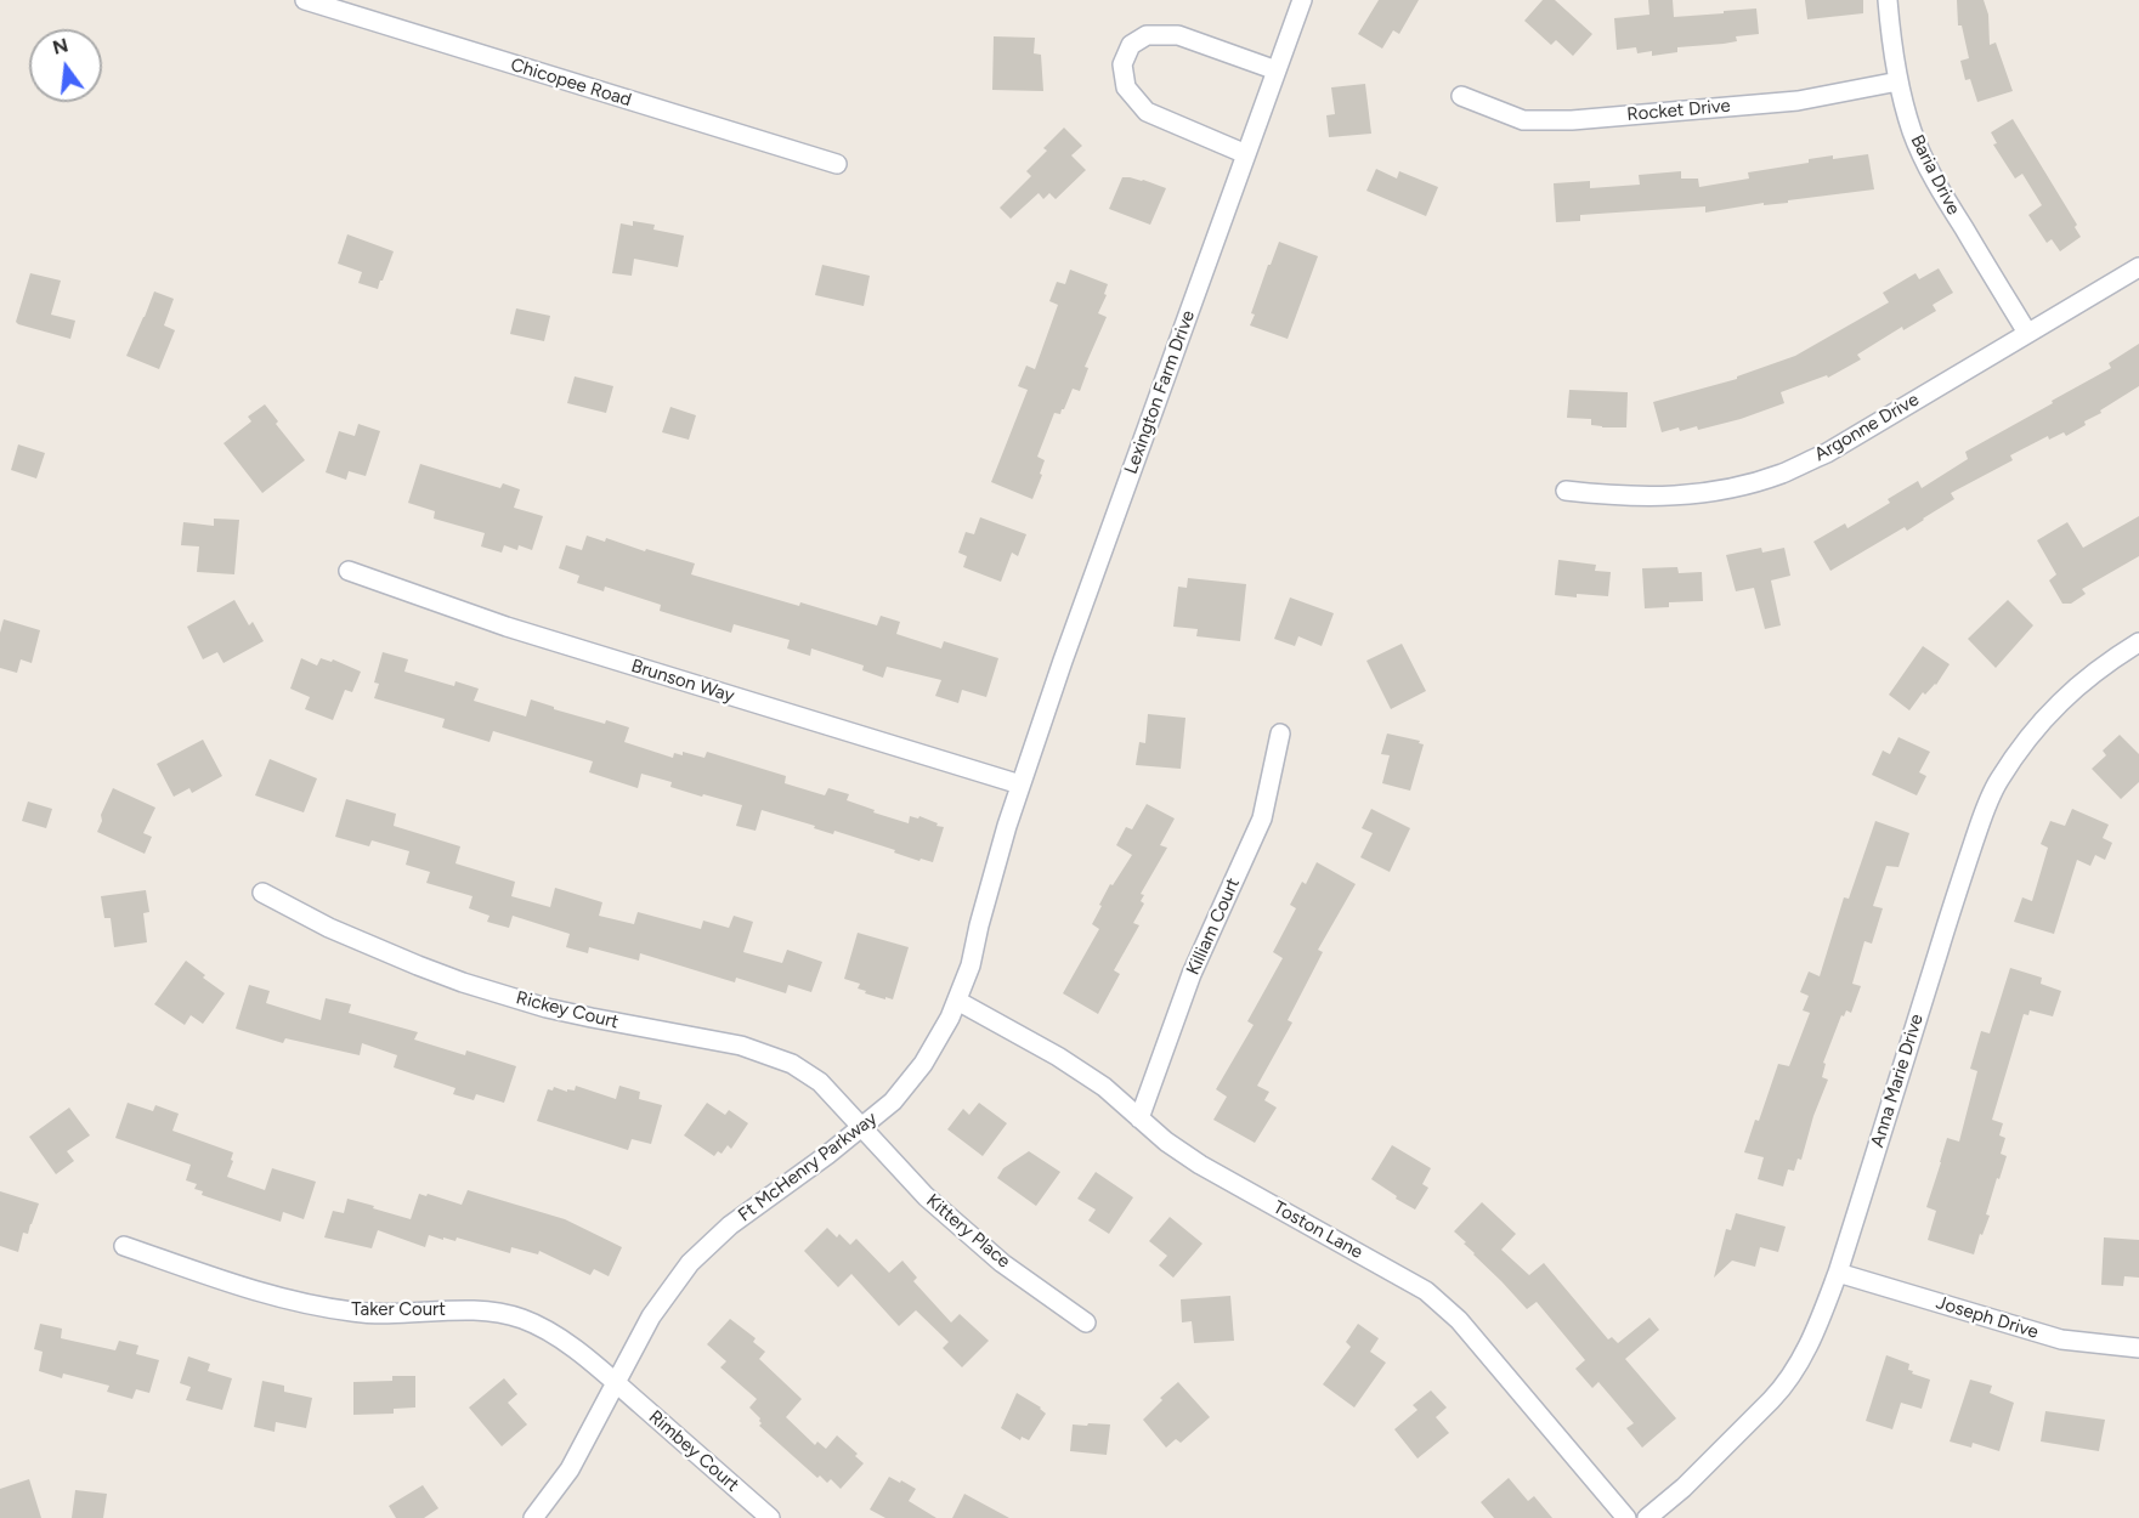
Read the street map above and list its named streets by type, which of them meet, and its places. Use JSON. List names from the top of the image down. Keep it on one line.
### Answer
{"streets":{"street":["Chicopee Road","Rocket Drive","Baria Drive","Lexington Farm Drive","Argonne Drive","Brunson Way","Killiam Court","Rickey Court","Anna Marie Drive","Ft McHenry Parkway","Toston Lane","Kittery Place","Taker Court","Joseph Drive","Rimbey Court"]},"crossings":[["Rocket Drive","Baria Drive"],["Baria Drive","Argonne Drive"],["Lexington Farm Drive","Brunson Way"],["Lexington Farm Drive","Ft McHenry Parkway"],["Brunson Way","Ft McHenry Parkway"],["Killiam Court","Toston Lane"],["Rickey Court","Ft McHenry Parkway"],["Rickey Court","Kittery Place"],["Anna Marie Drive","Joseph Drive"],["Ft McHenry Parkway","Toston Lane"],["Ft McHenry Parkway","Kittery Place"],["Ft McHenry Parkway","Taker Court"],["Ft McHenry Parkway","Rimbey Court"],["Taker Court","Rimbey Court"]],"north":"top"}
